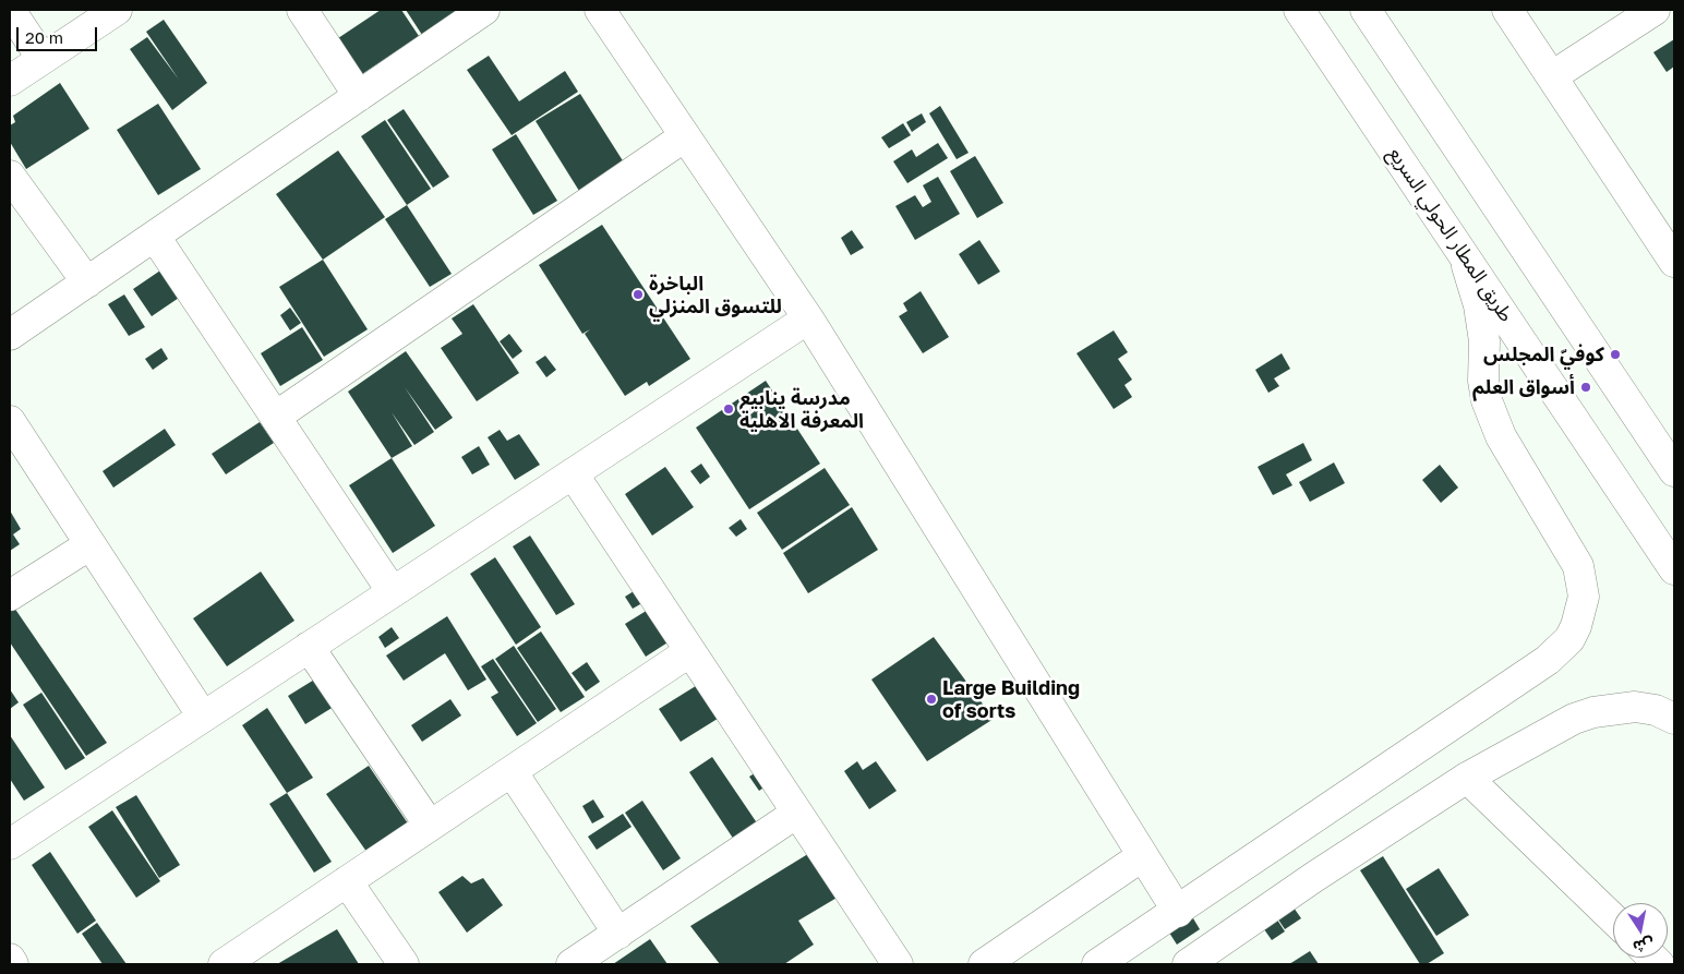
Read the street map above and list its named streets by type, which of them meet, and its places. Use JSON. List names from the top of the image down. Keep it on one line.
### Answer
{"streets":{"main road":["طريق المطار الحولي السريع"]},"places":["الباخرة للتسوق المنزلي","كوفيّ المجلس","أسواق العلم","مدرسة ينابيع المعرفة الاهلية","Large Building of sorts"],"scale_bar":"20 m","north":"bottom"}
